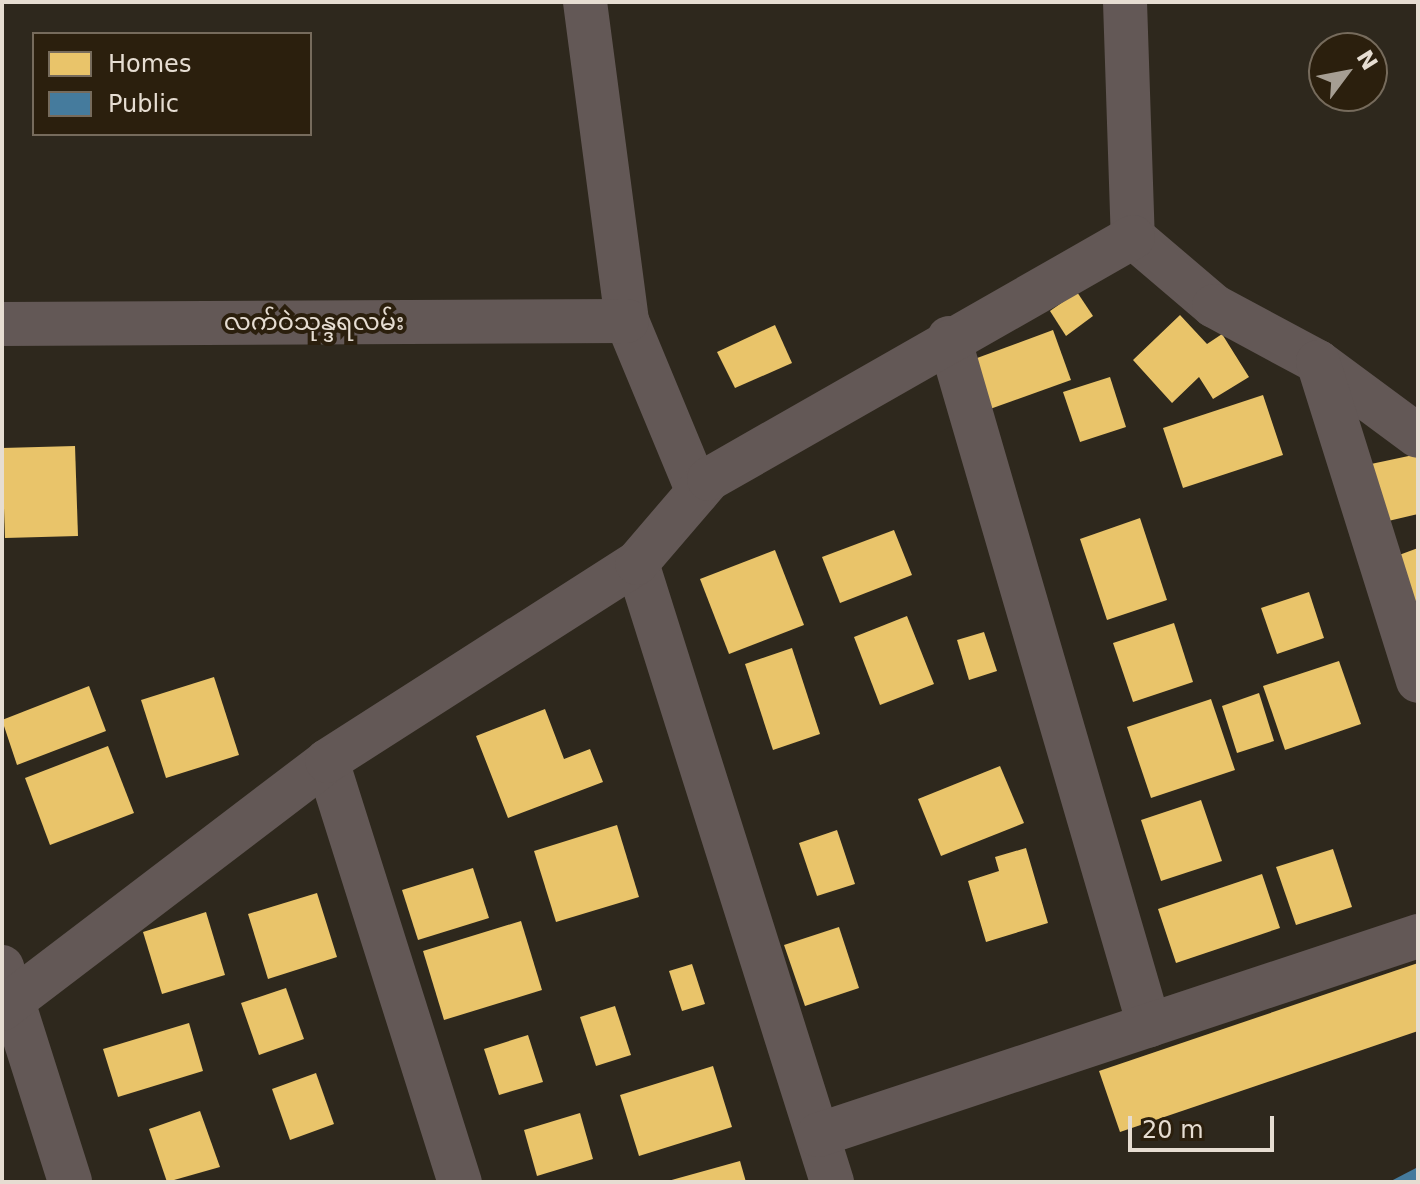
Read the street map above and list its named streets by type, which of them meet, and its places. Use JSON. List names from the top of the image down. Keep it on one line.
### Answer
{"streets":{"street":["လက်ဝဲသုန္ဒရလမ်း"]},"legend":["Homes","Public"],"scale_bar":"20 m","north":"top right"}
